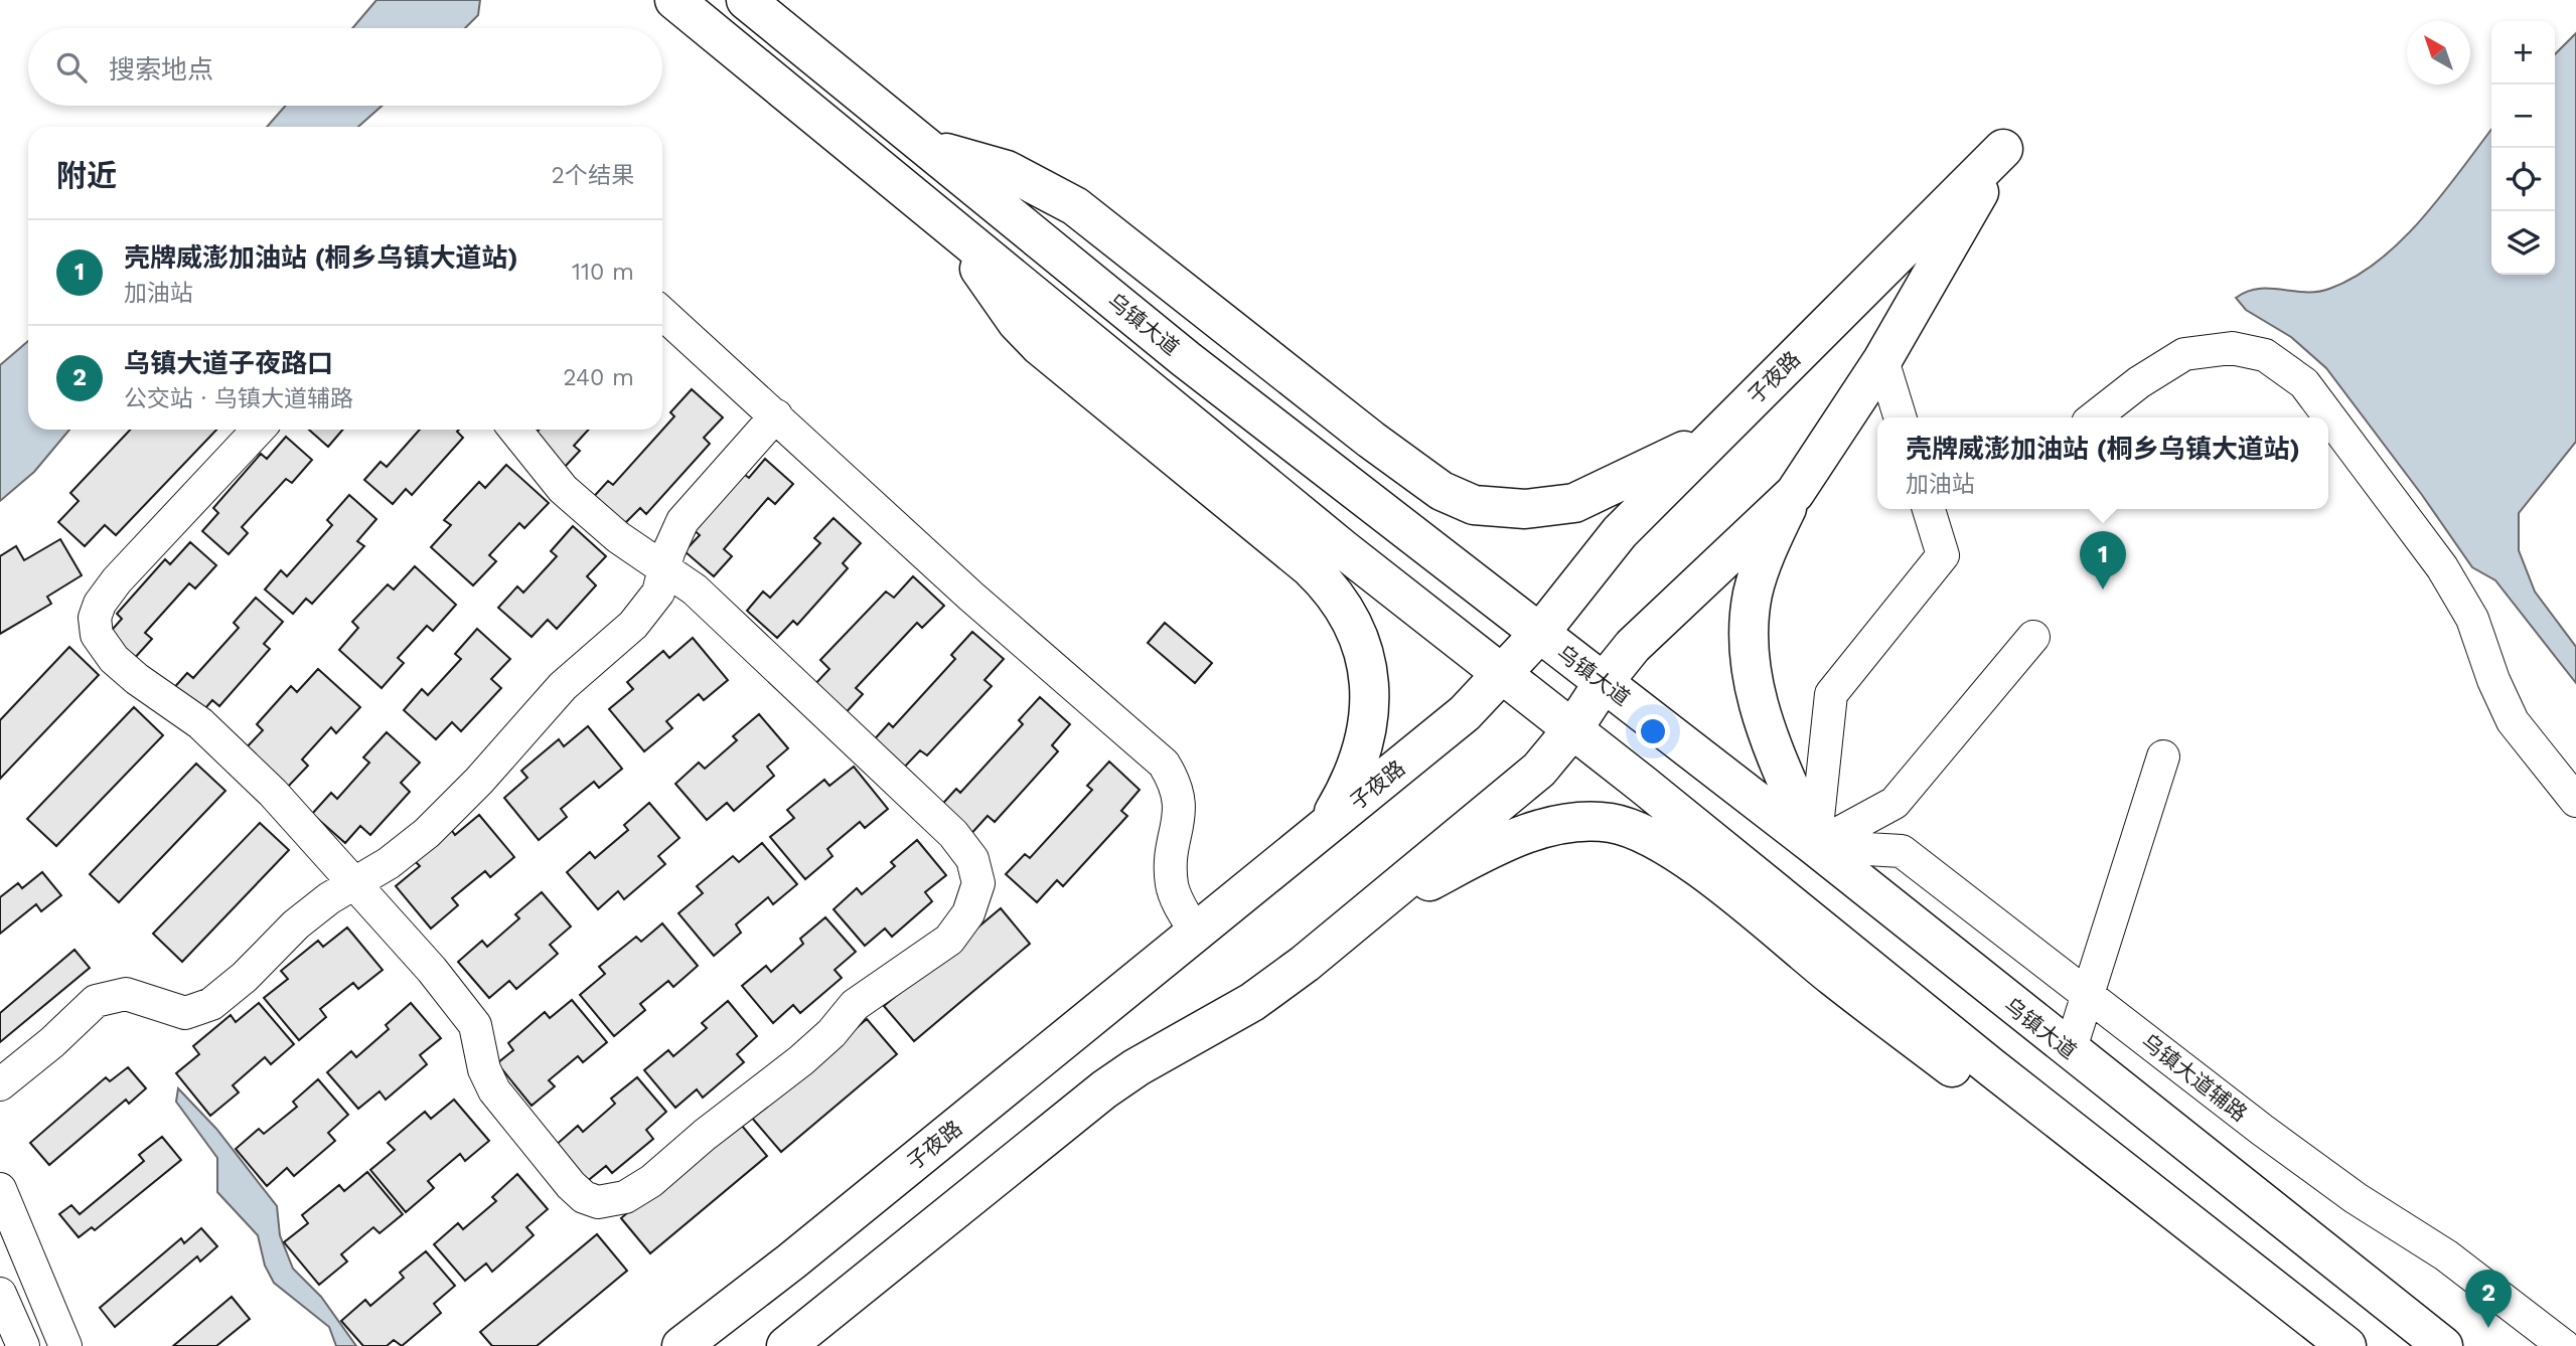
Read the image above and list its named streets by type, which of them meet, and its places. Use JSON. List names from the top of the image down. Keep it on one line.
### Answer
{"streets":{"main road":["乌镇大道","子夜路"],"street":["乌镇大道辅路"]},"crossings":[["乌镇大道","子夜路"],["乌镇大道","乌镇大道辅路"]],"north":"top left","page":{"map_buttons":["+","−"],"search":"搜索地点","heading":["附近","2个结果"],"list":[{"mark":"1","name":"壳牌威澎加油站 (桐乡乌镇大道站)","note":"加油站","value":"110 m"},{"mark":"2","name":"乌镇大道子夜路口","note":"公交站 · 乌镇大道辅路","value":"240 m"}],"popup":["壳牌威澎加油站 (桐乡乌镇大道站)","加油站"],"pins":["1","2"]}}
